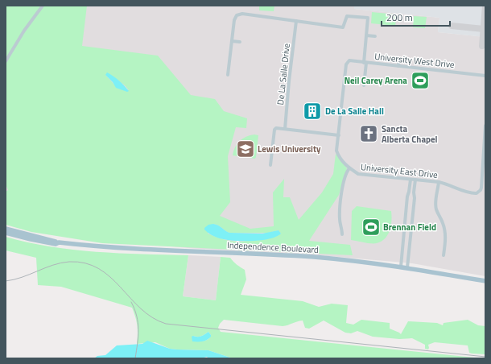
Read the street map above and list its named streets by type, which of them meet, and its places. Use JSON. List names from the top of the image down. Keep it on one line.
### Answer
{"streets":{"main road":["Independence Boulevard"],"street":["University West Drive","De La Salle Drive","University East Drive"]},"crossings":[["University West Drive","University East Drive"]],"places":{"sports":["Neil Carey Arena","Brennan Field"],"building":["De La Salle Hall"],"church":["Sancta Alberta Chapel"],"school or university":["Lewis University"]},"scale_bar":"200 m"}
